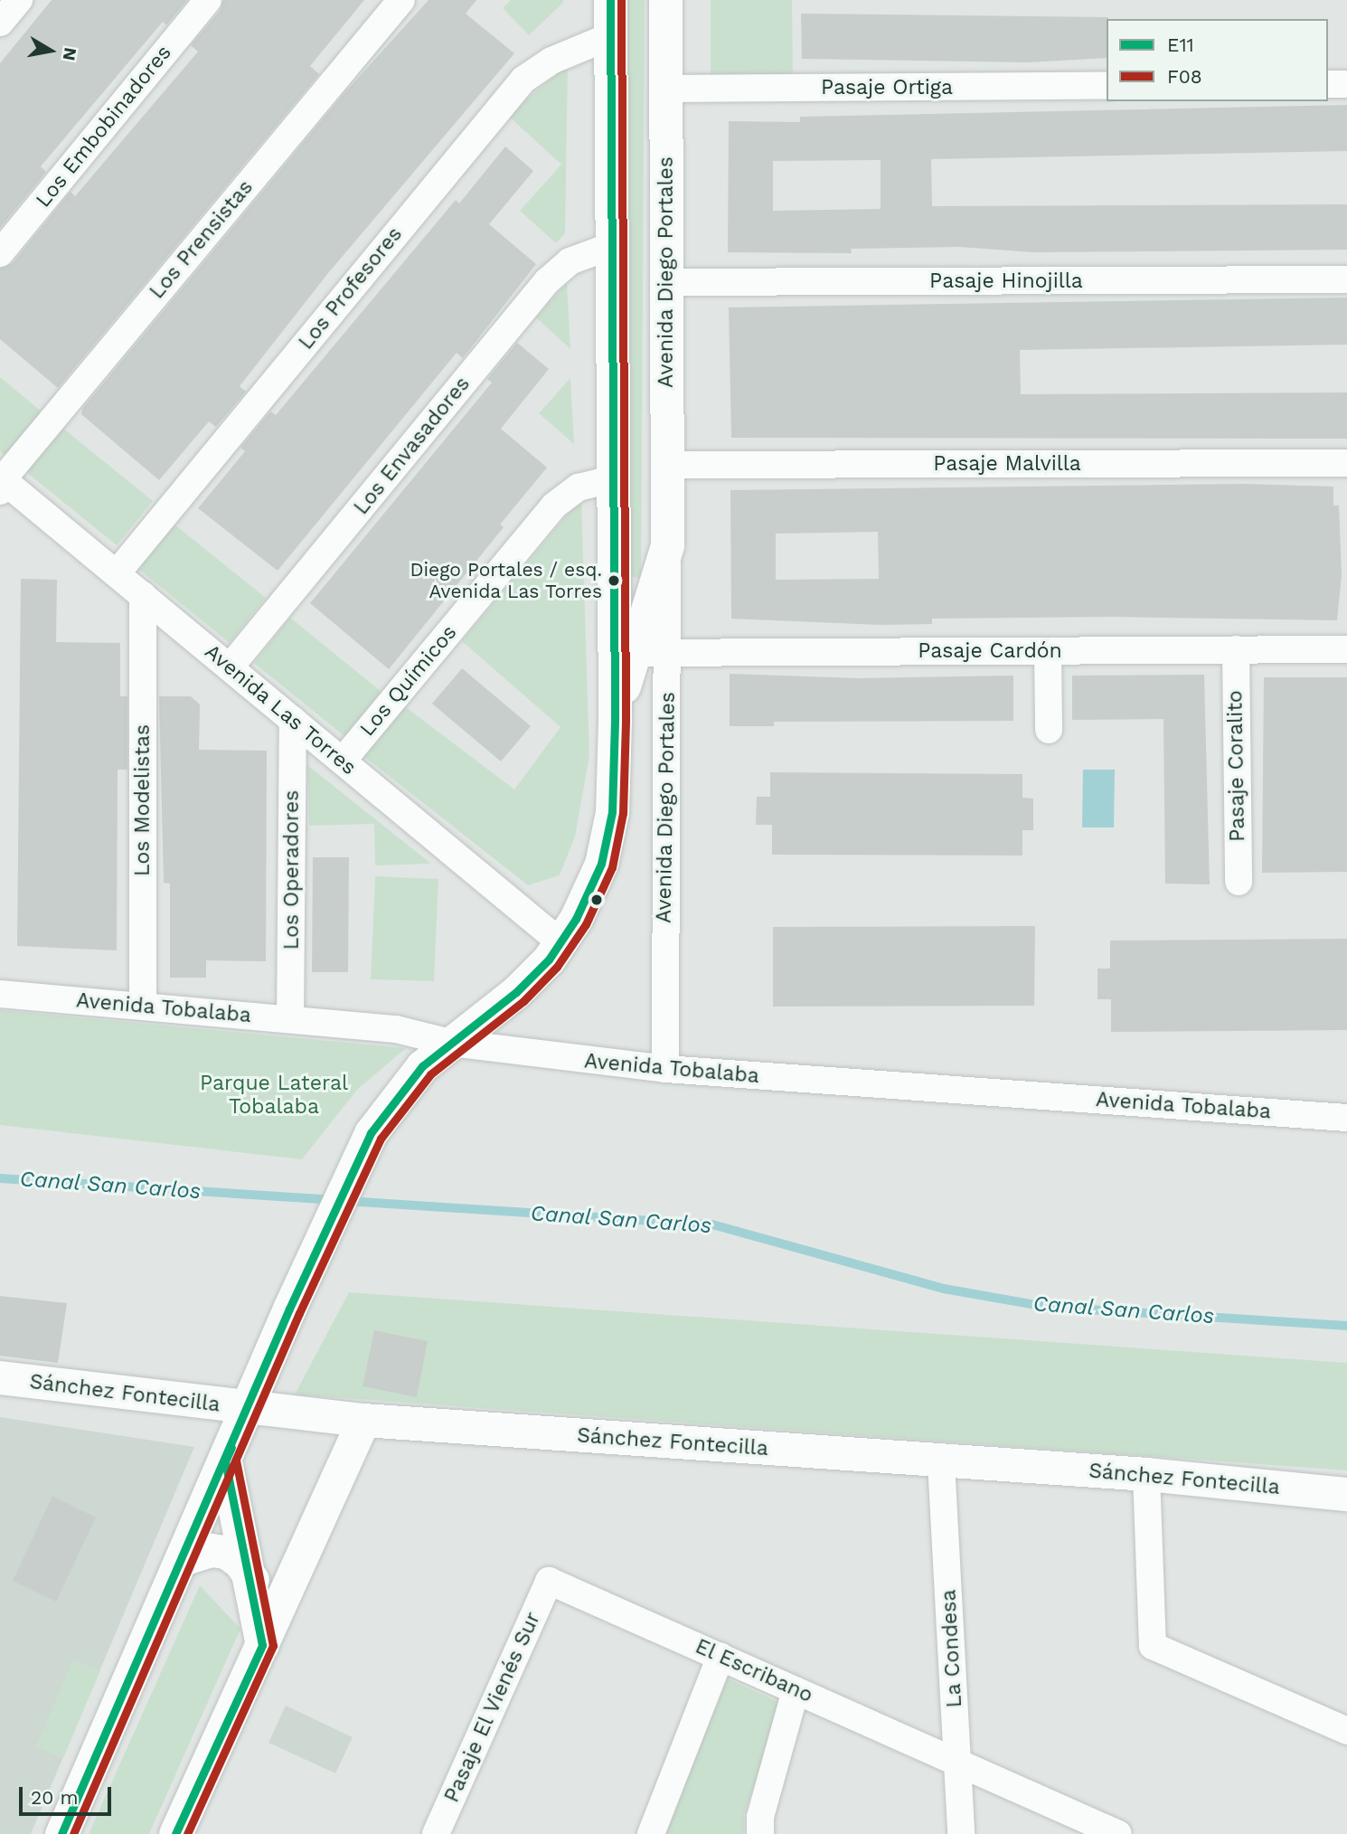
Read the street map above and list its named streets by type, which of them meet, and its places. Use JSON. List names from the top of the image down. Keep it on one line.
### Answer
{"streets":{"street":["Pasaje Ortiga","Los Embobinadores","Los Prensistas","Avenida Diego Portales","Pasaje Hinojilla","Los Profesores","Los Envasadores","Pasaje Malvilla","Pasaje Cardón","Los Químicos","Avenida Las Torres","Pasaje Coralito","Los Modelistas","Los Operadores","Avenida Tobalaba","Sánchez Fontecilla","La Condesa","El Escribano","Pasaje El Vienés Sur"]},"crossings":[["Pasaje Ortiga","Avenida Diego Portales"],["Los Prensistas","Avenida Las Torres"],["Avenida Diego Portales","Pasaje Hinojilla"],["Avenida Diego Portales","Los Profesores"],["Avenida Diego Portales","Los Envasadores"],["Avenida Diego Portales","Pasaje Malvilla"],["Avenida Diego Portales","Pasaje Cardón"],["Avenida Diego Portales","Los Químicos"],["Avenida Diego Portales","Avenida Las Torres"],["Avenida Diego Portales","Avenida Tobalaba"],["Avenida Diego Portales","Sánchez Fontecilla"],["Los Profesores","Avenida Las Torres"],["Los Envasadores","Avenida Las Torres"],["Pasaje Cardón","Pasaje Coralito"],["Los Químicos","Avenida Las Torres"],["Avenida Las Torres","Los Modelistas"],["Avenida Las Torres","Los Operadores"],["Los Modelistas","Avenida Tobalaba"],["Los Operadores","Avenida Tobalaba"],["Sánchez Fontecilla","La Condesa"],["La Condesa","El Escribano"],["El Escribano","Pasaje El Vienés Sur"]],"water":["Canal San Carlos"],"parks":["Parque Lateral Tobalaba"],"places":["Diego Portales / esq. Avenida Las Torres"],"lines":["transit line E11","transit line F08"],"legend":["E11","F08"],"scale_bar":"20 m","north":"right"}
